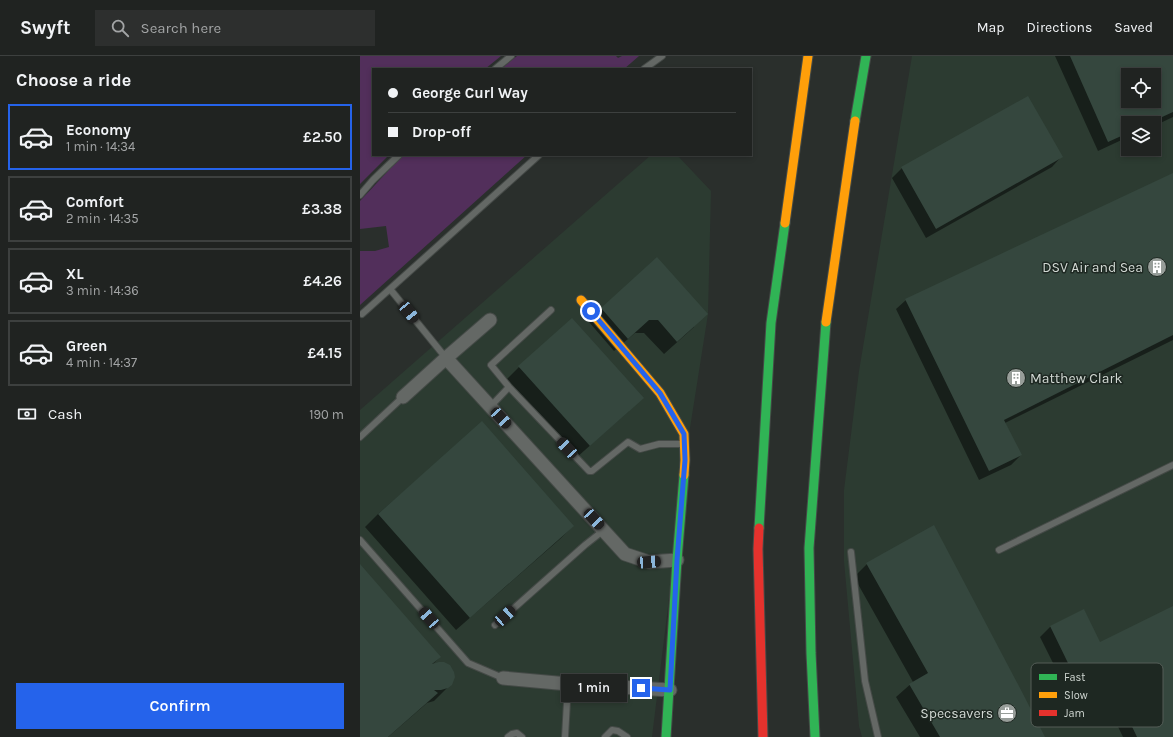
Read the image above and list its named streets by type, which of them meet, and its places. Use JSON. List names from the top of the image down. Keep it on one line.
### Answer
{"places":{"building":["DSV Air and Sea","Matthew Clark"],"office":["Specsavers"]},"legend":["Fast","Slow","Jam"],"page":{"header":"Swyft","search":"Search here","nav":["Map","Directions","Saved"],"heading":"Choose a ride","banner":["George Curl Way","Drop-off"],"list":[{"name":"Economy","note":"1 min · 14:34","value":"£2.50"},{"name":"Comfort","note":"2 min · 14:35","value":"£3.38"},{"name":"XL","note":"3 min · 14:36","value":"£4.26"},{"name":"Green","note":"4 min · 14:37","value":"£4.15"}],"pay":["Cash","190 m"],"bubble":"1 min","buttons":"Confirm"}}
